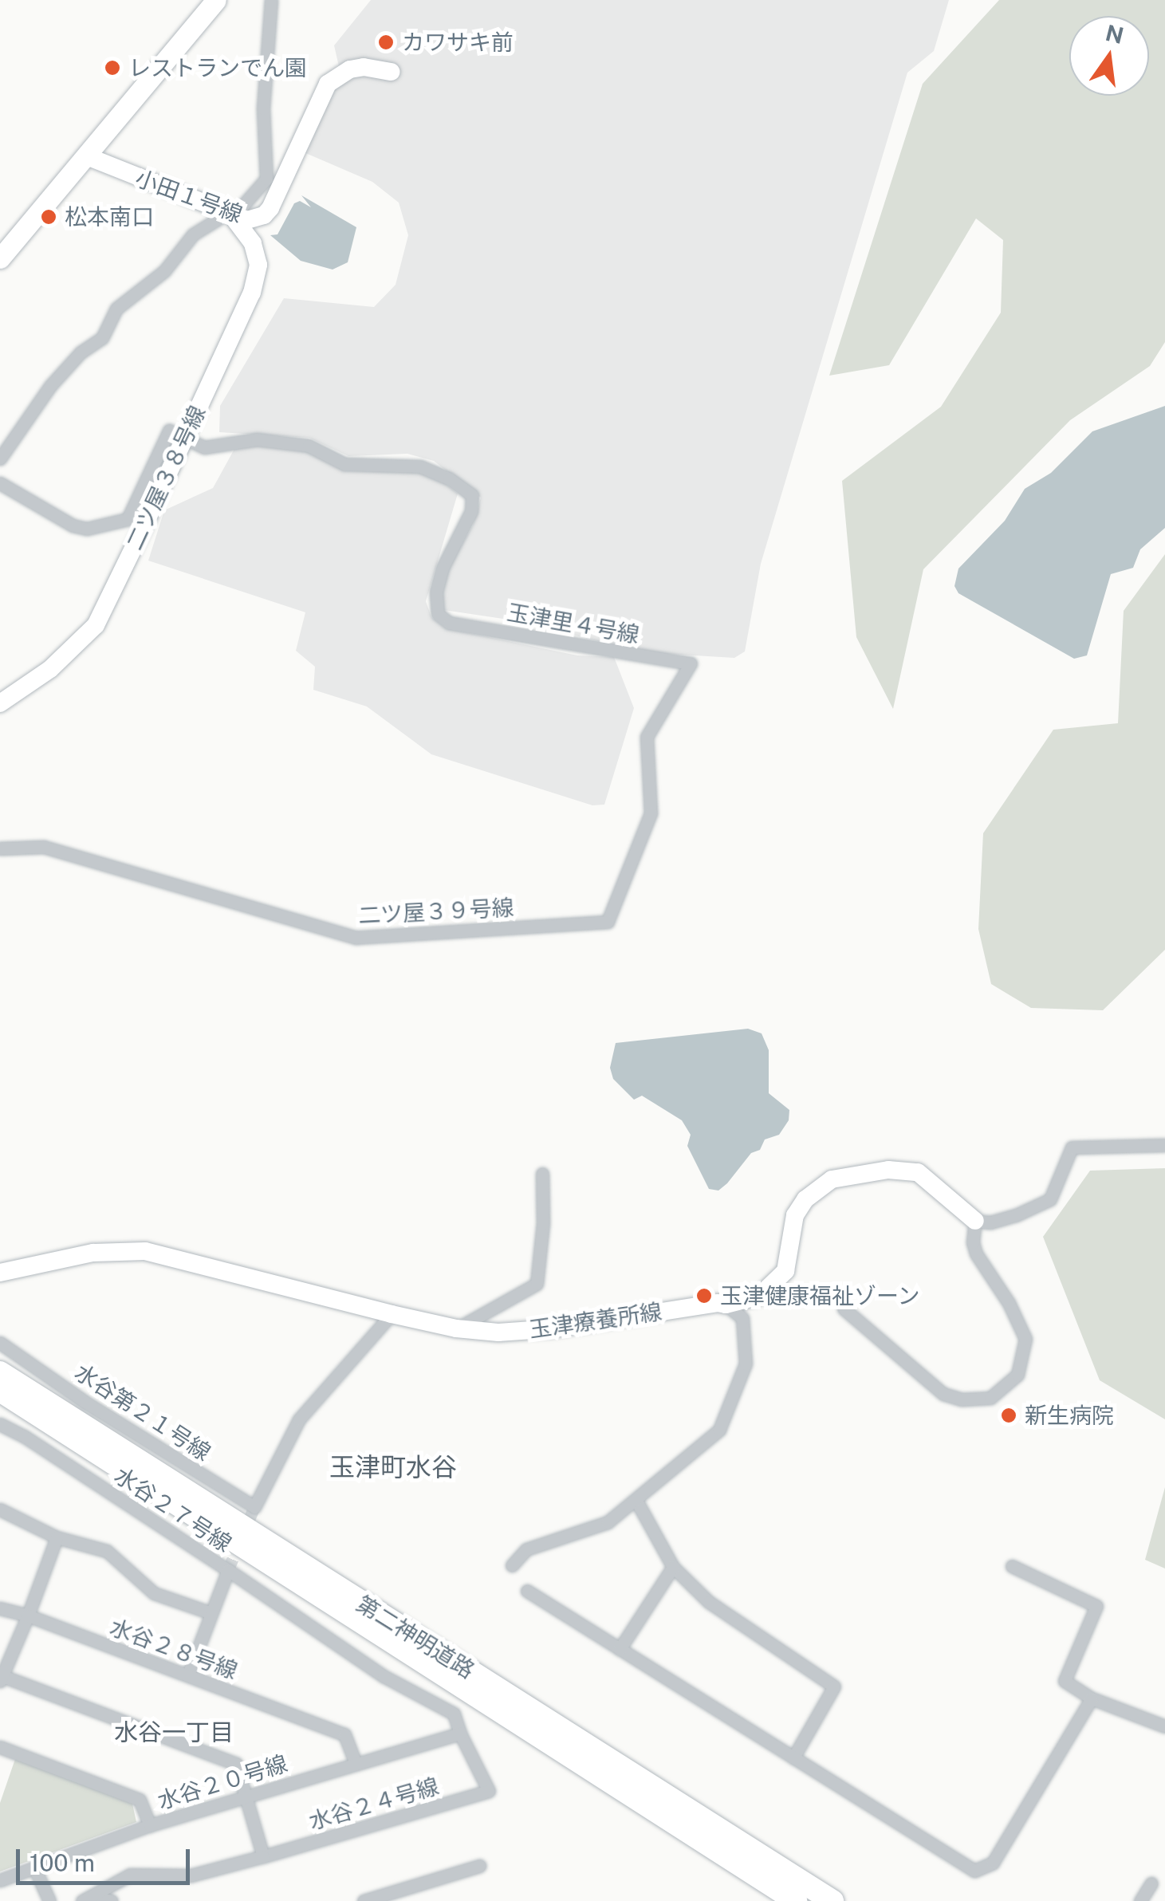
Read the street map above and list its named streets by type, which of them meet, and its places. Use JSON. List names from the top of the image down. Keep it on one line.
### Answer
{"streets":{"highway":["第二神明道路"],"street":["小田１号線","二ツ屋３８号線","玉津里４号線","二ツ屋３９号線","玉津療養所線","水谷第２１号線","水谷２７号線","水谷２８号線","水谷２０号線","水谷２４号線"]},"crossings":[["小田１号線","二ツ屋３８号線"],["二ツ屋３８号線","玉津里４号線"],["玉津里４号線","二ツ屋３９号線"],["玉津療養所線","水谷第２１号線"],["水谷２７号線","水谷２８号線"],["水谷２７号線","水谷２４号線"],["水谷２８号線","水谷２０号線"],["水谷２０号線","水谷２４号線"]],"districts":["玉津町水谷","水谷一丁目"],"places":["カワサキ前","レストランでん園","松本南口","玉津健康福祉ゾーン","新生病院"],"scale_bar":"100 m","north":"top"}
